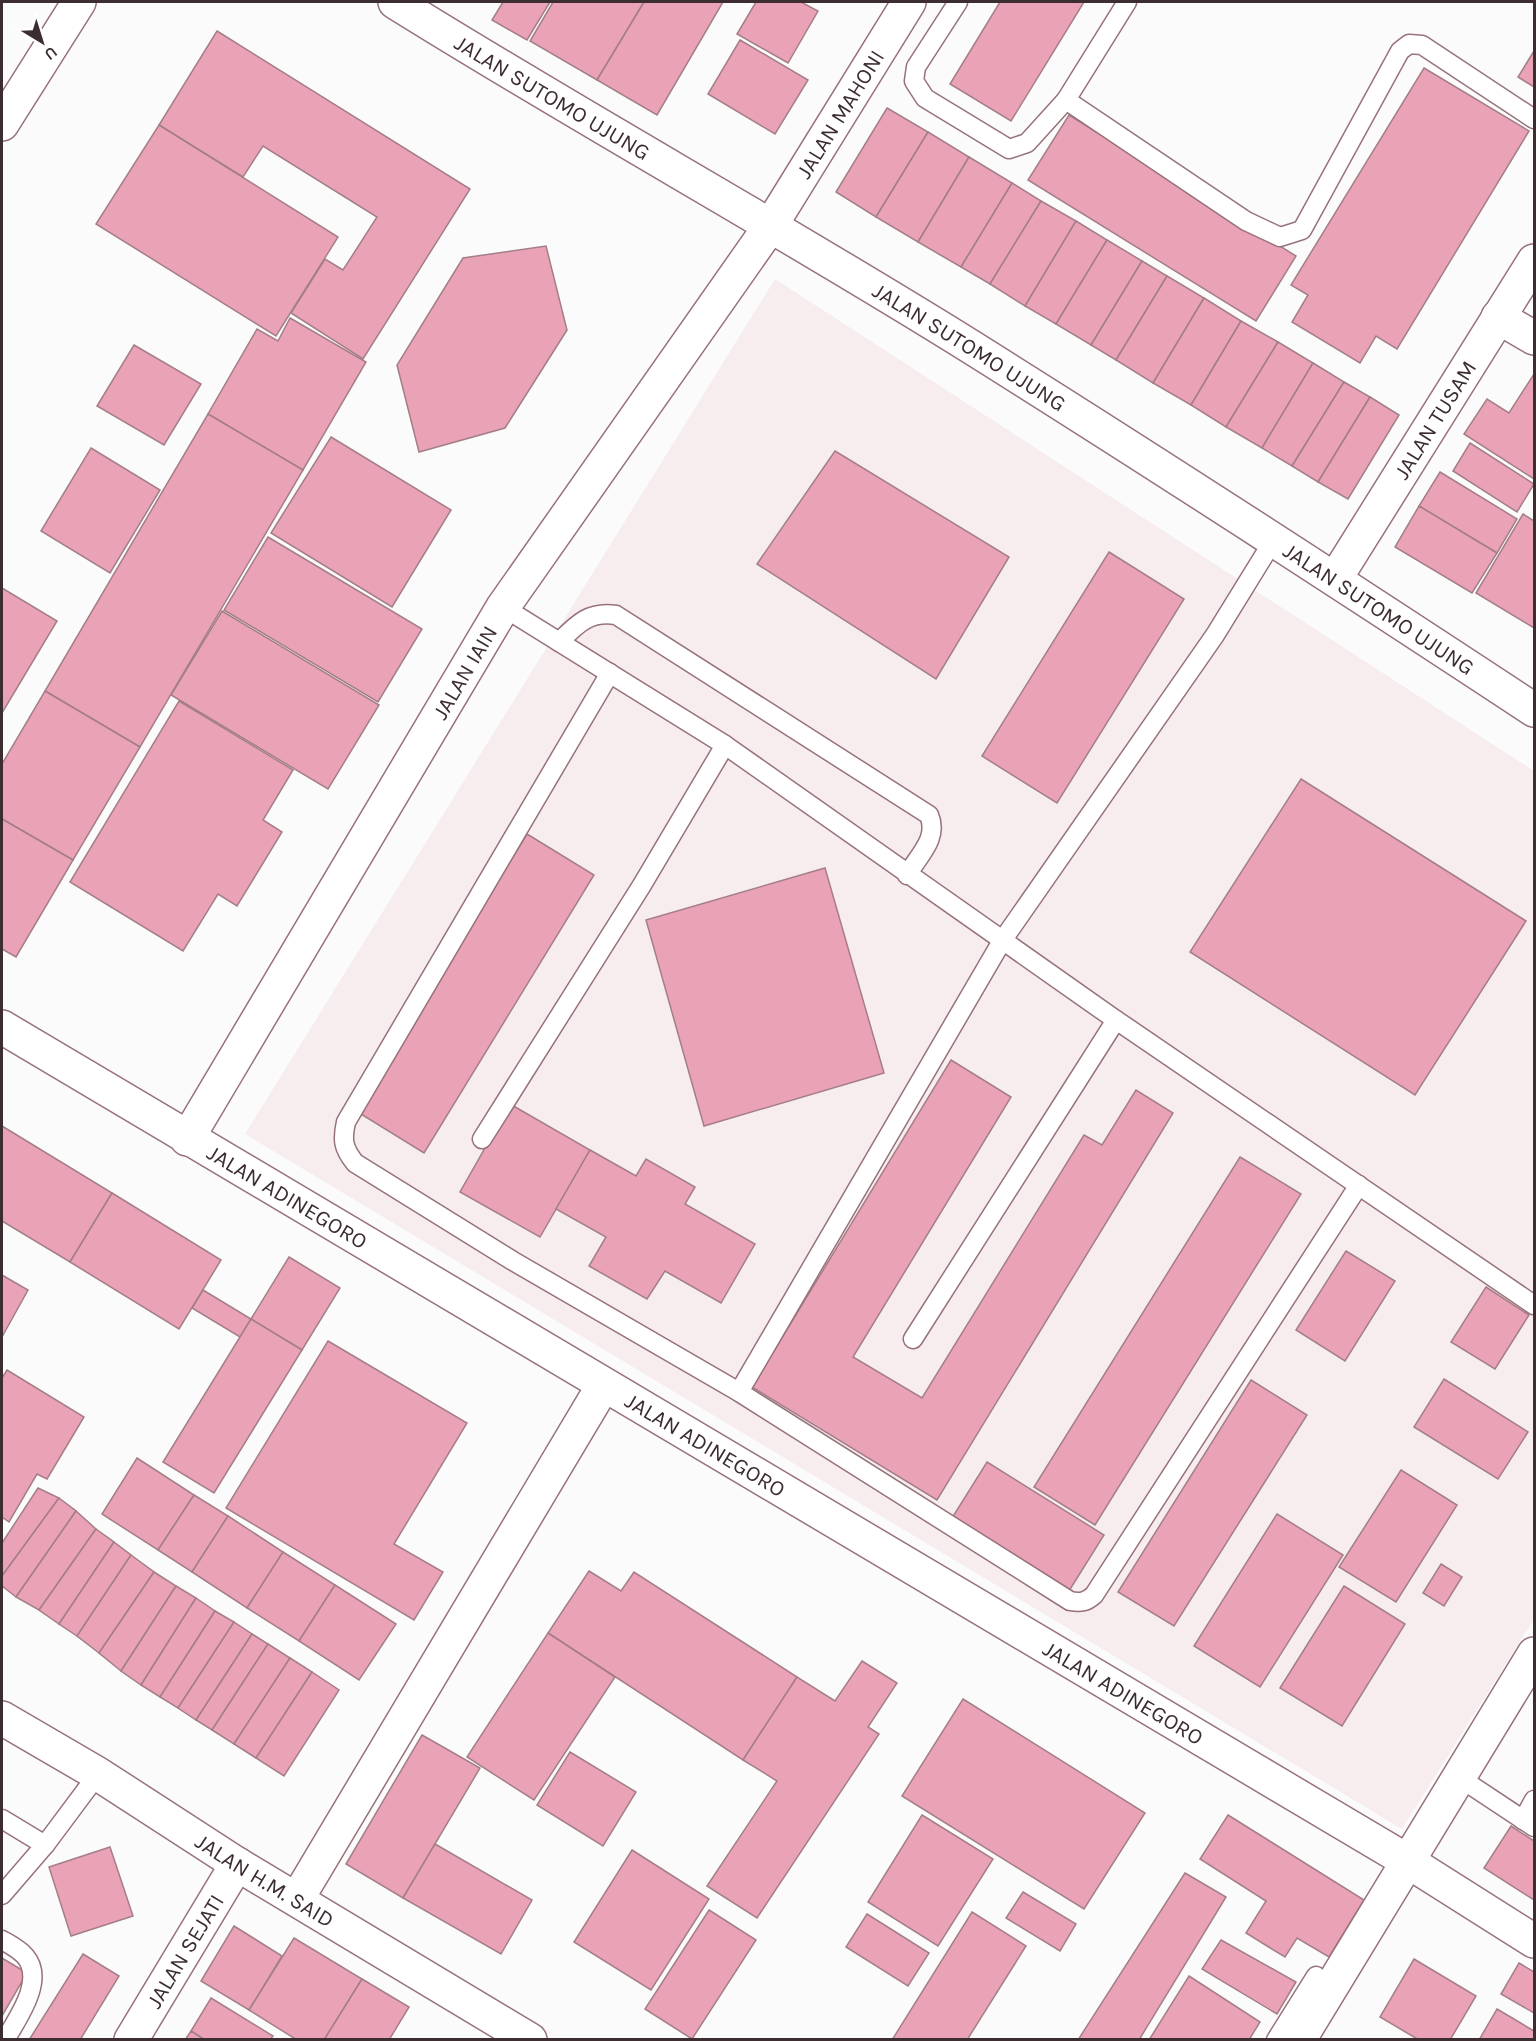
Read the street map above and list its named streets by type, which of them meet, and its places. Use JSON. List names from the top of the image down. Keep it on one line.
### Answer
{"streets":{"street":["JALAN SUTOMO UJUNG","JALAN MAHONI","JALAN TUSAM","JALAN IAIN","JALAN ADINEGORO","JALAN H.M. SAID","JALAN SEJATI"]},"crossings":[["JALAN SUTOMO UJUNG","JALAN MAHONI"],["JALAN SUTOMO UJUNG","JALAN TUSAM"],["JALAN SUTOMO UJUNG","JALAN IAIN"],["JALAN MAHONI","JALAN IAIN"],["JALAN IAIN","JALAN ADINEGORO"],["JALAN H.M. SAID","JALAN SEJATI"]],"north":"bottom right"}
